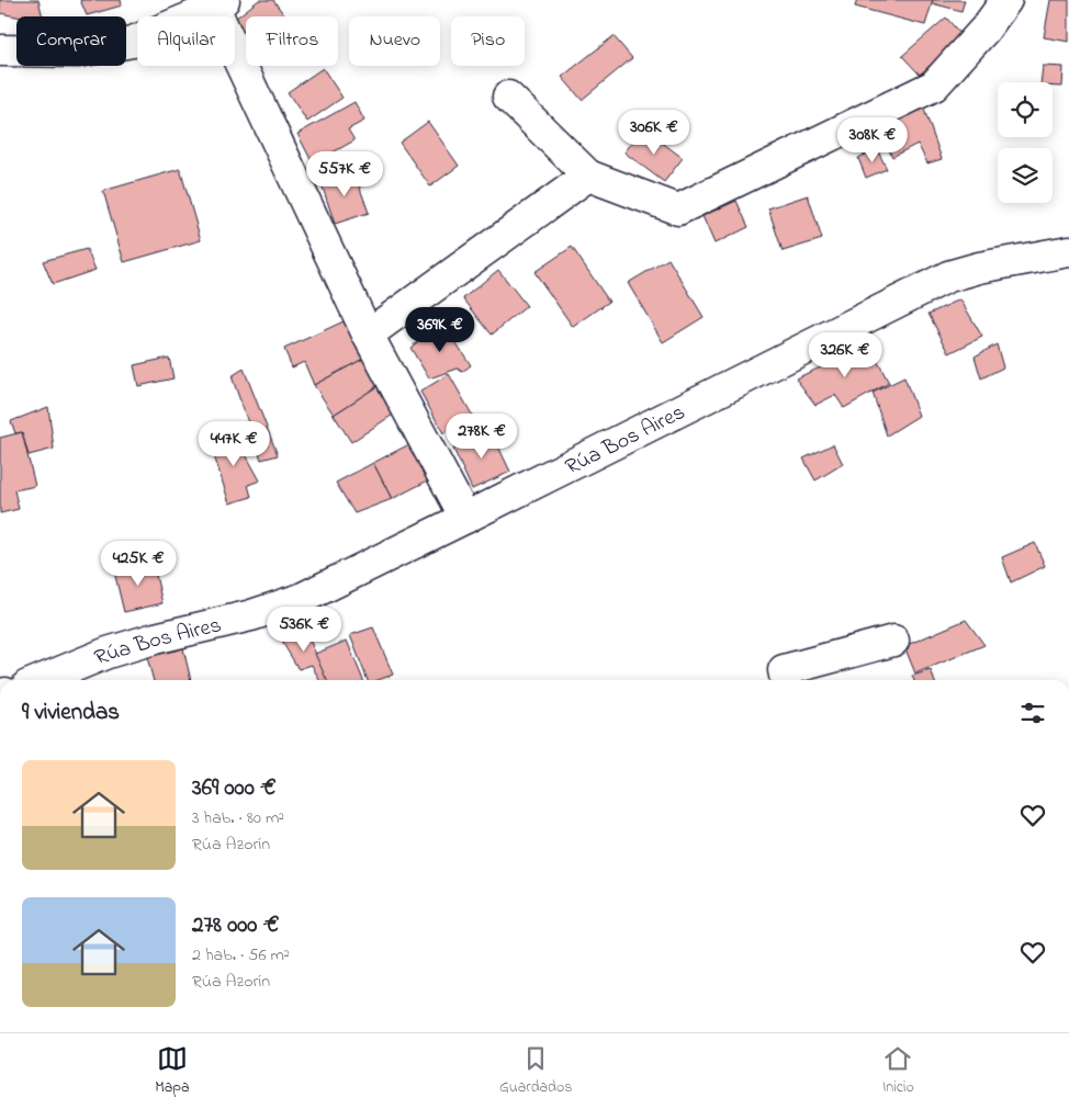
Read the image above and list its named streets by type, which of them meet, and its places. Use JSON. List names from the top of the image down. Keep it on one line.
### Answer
{"streets":{"street":["Rúa Bos Aires"]},"page":{"chip":["Comprar","Alquilar","Filtros","Nuevo","Piso"],"price":["306K €","308K €","557K €","369K €","326K €","278K €","447K €","425K €","536K €"],"heading":"9 viviendas","list":[{"name":"369 000 €","note":"3 hab. · 80 m² · Rúa Azorín"},{"name":"278 000 €","note":"2 hab. · 56 m² · Rúa Azorín"}],"tabs":["Mapa","Guardados","Inicio"]}}
